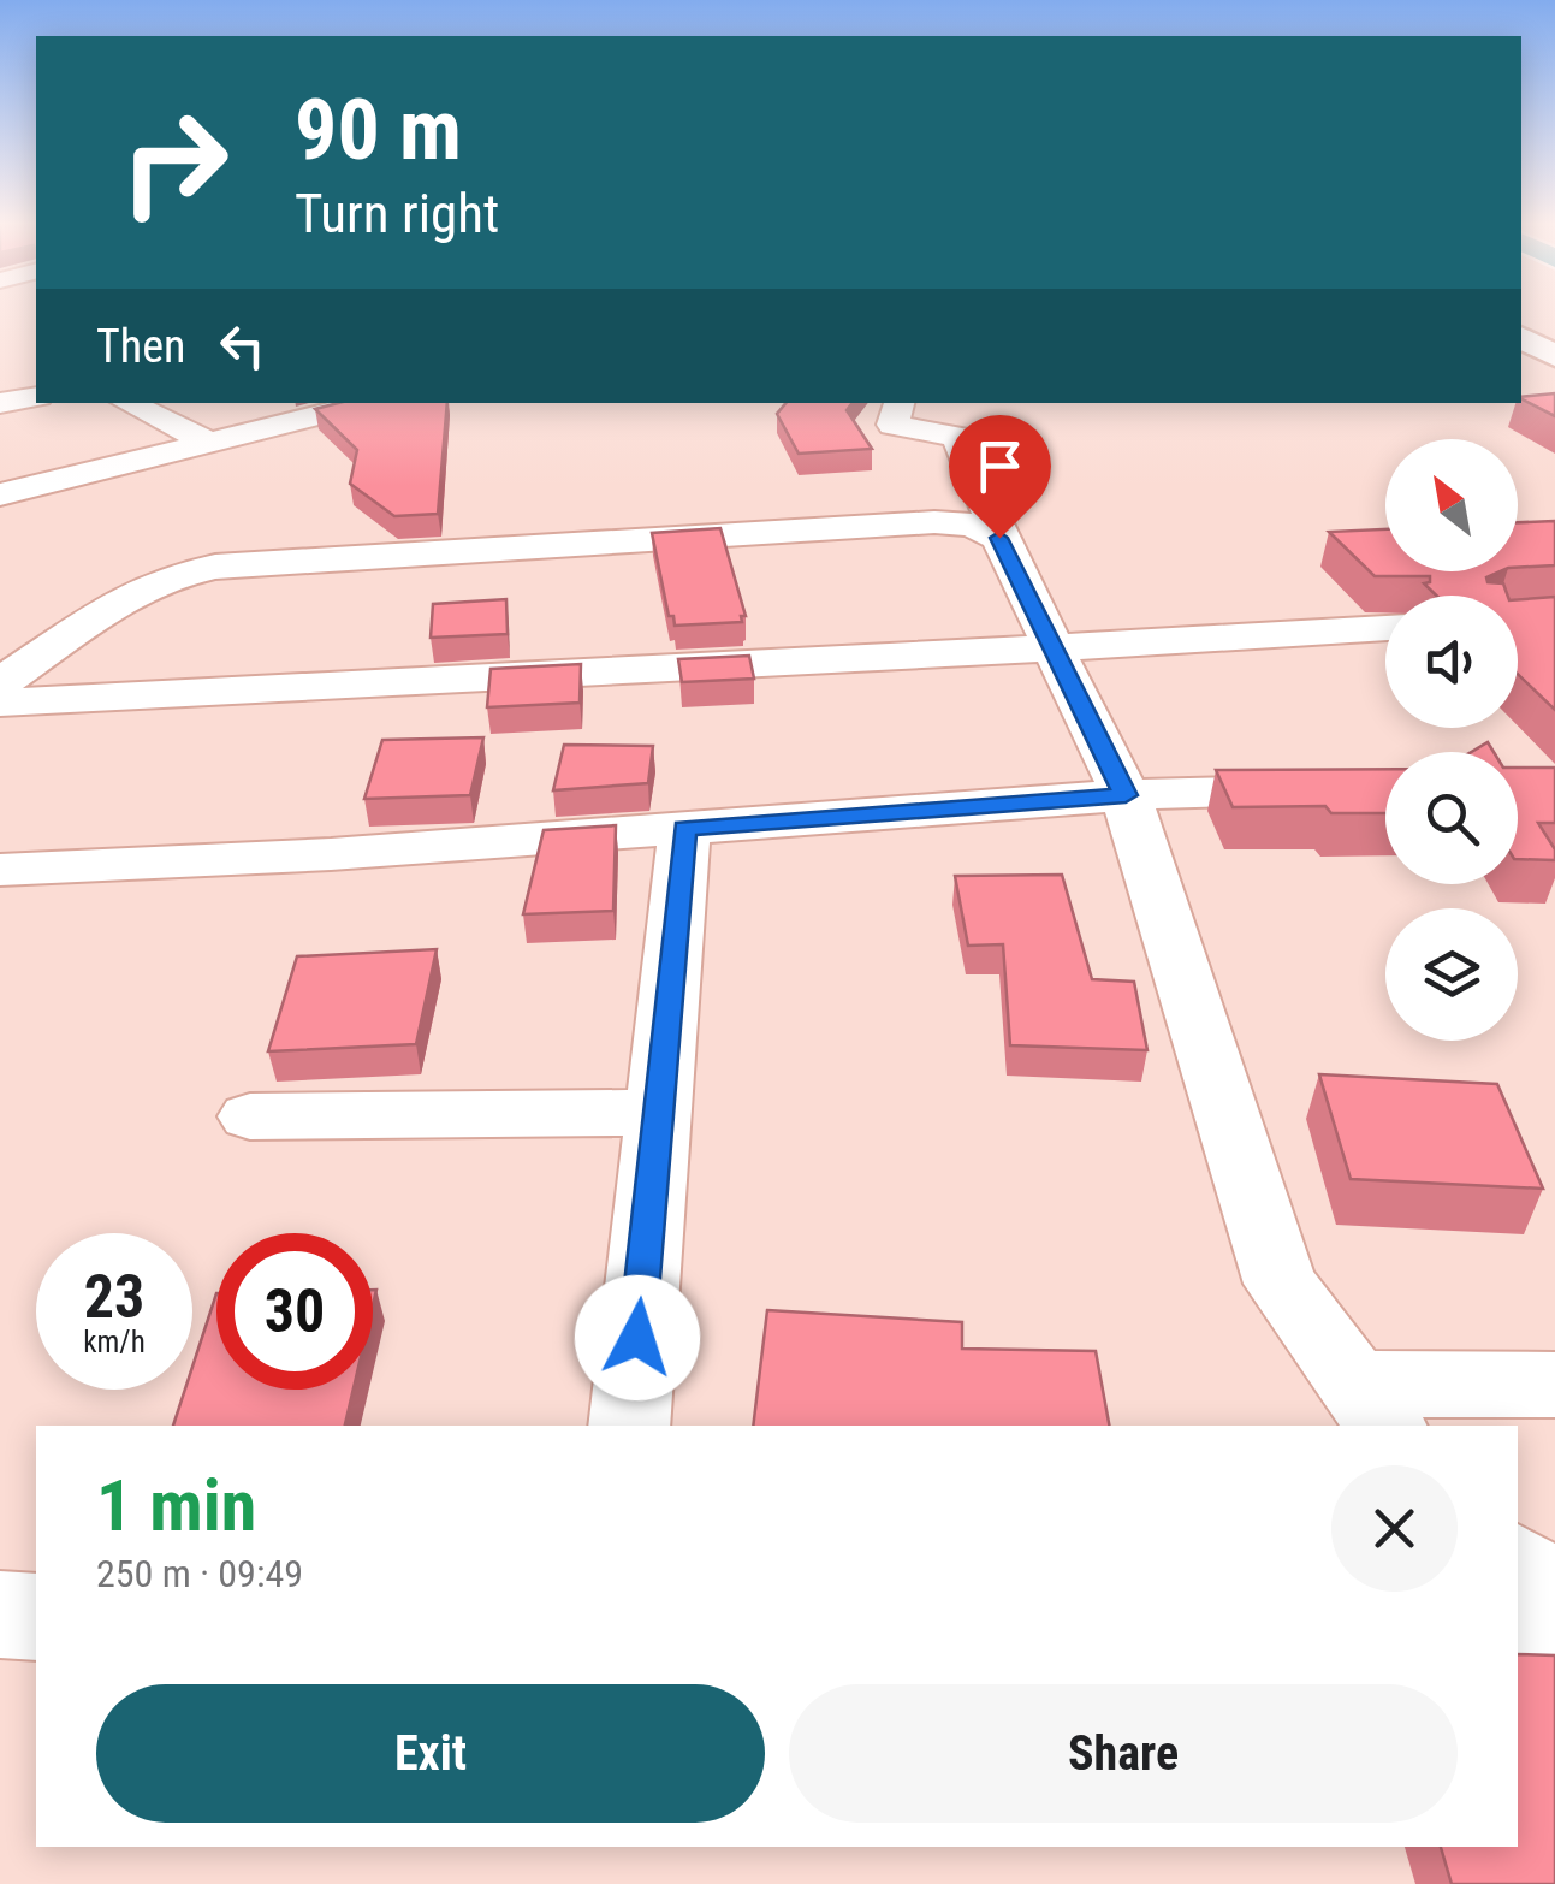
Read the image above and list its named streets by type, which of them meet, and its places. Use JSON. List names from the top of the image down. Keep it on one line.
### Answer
{"north":"top left","page":{"turn":["90 m","Turn right"],"then":"Then","speed":"23 km/h","limit":"30","heading":["1 min","250 m · 09:49"],"buttons":["Exit","Share"]}}
